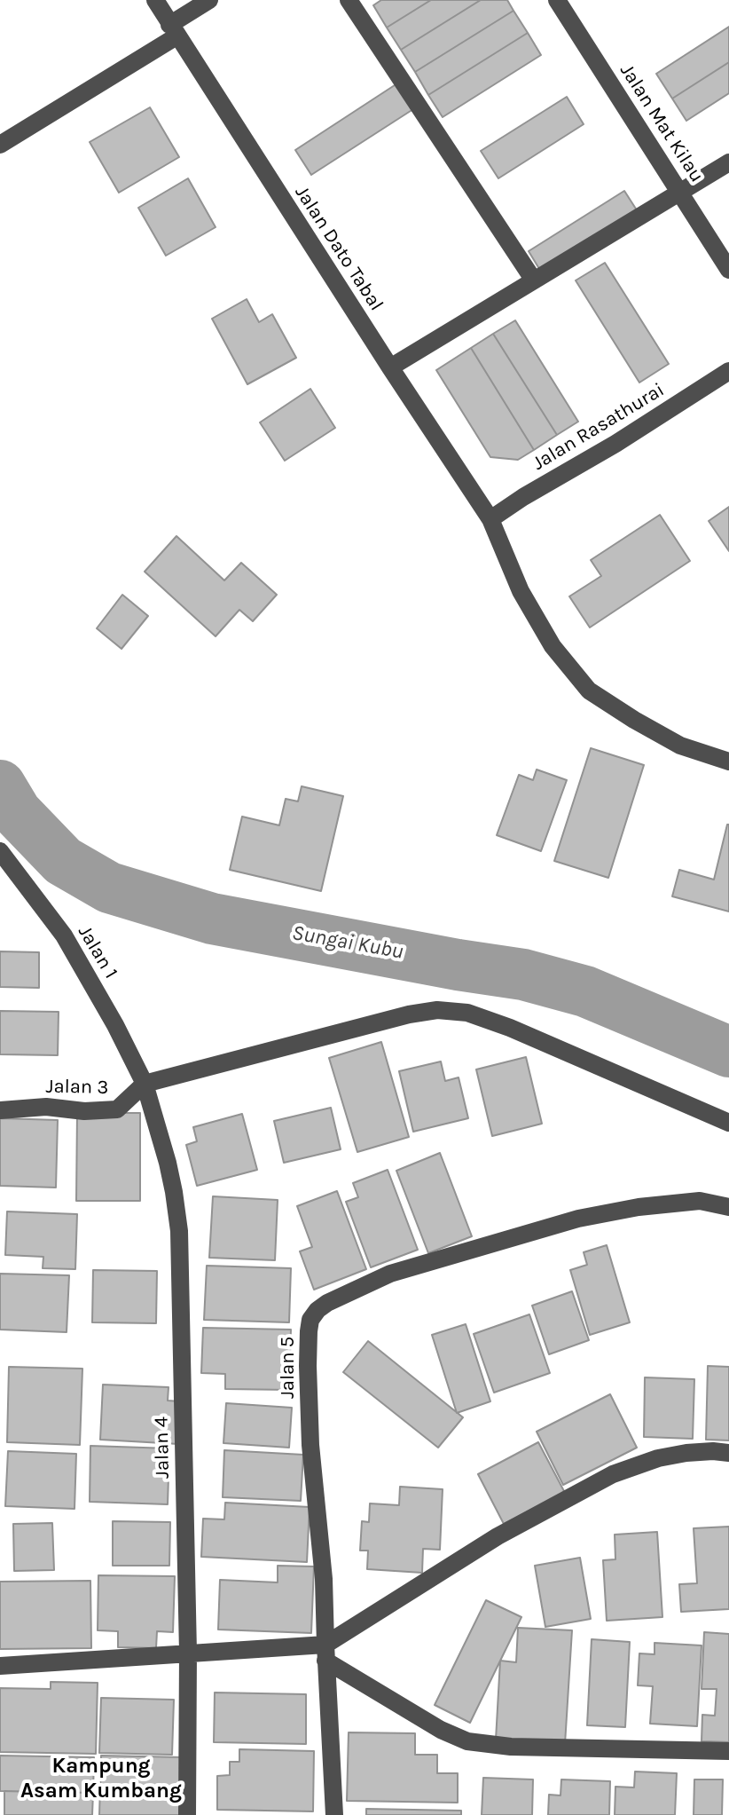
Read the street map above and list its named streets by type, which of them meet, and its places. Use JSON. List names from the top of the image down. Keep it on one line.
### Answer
{"streets":{"street":["Jalan Mat Kilau","Jalan Dato Tabal","Jalan Rasathurai","Jalan 1","Jalan 3","Jalan 5","Jalan 4"]},"crossings":[["Jalan Dato Tabal","Jalan Rasathurai"],["Jalan 1","Jalan 3"],["Jalan 1","Jalan 4"],["Jalan 3","Jalan 4"]],"districts":["Kampung Asam Kumbang"],"water":["Sungai Kubu"]}
